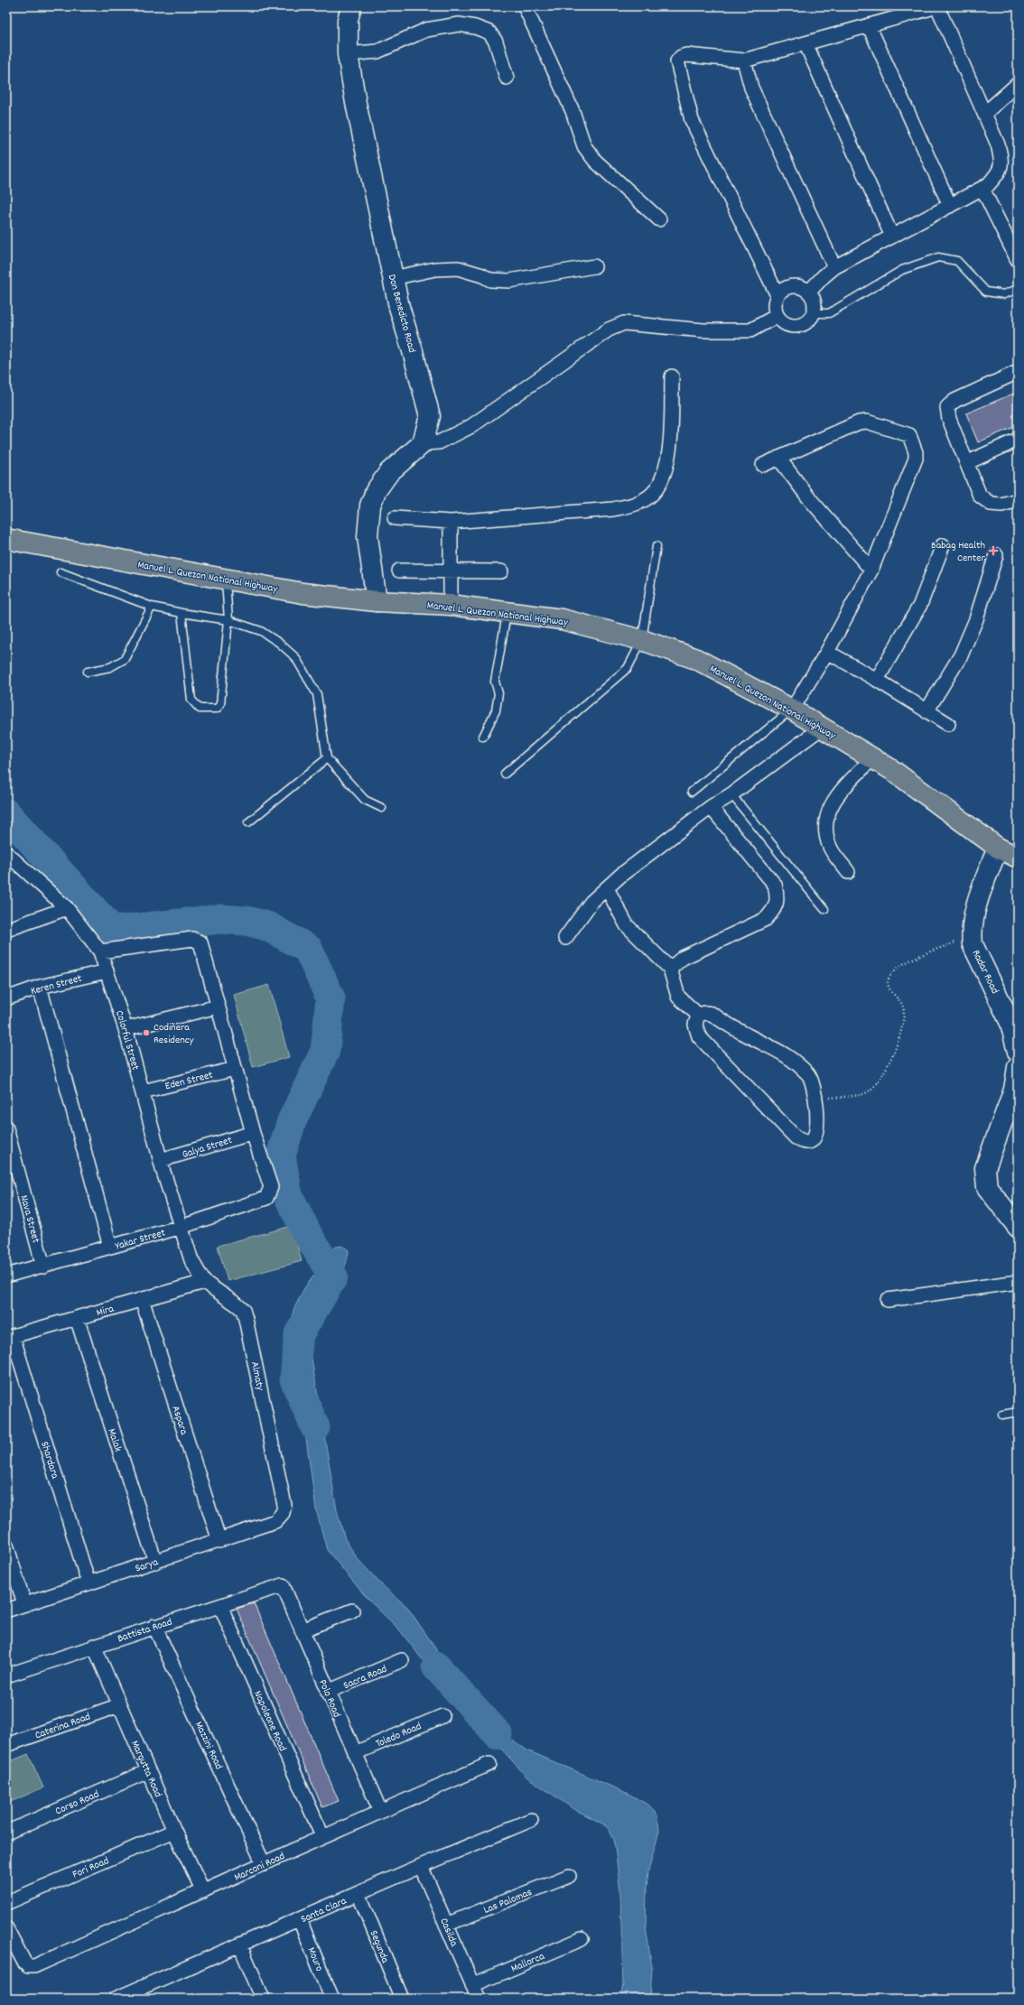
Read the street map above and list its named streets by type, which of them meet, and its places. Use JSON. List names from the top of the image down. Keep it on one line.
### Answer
{"streets":{"main road":["Manuel L. Quezon National Highway"],"street":["Don Benedicto Road","Radar Road","Keren Street","Colorful Street","Eden Street","Galya Street","Nava Street","Yakar Street","Mira","Almaty","Aspara","Malak","Shardara","Sarya","Battista Road","Sacra Road","Polo Road","Napoleone Road","Caterina Road","Toledo Road","Mazzini Road","Margutta Road","Corso Road","Marconi Road","Fori Road","Las Palomas","Santa Clara","Casilda","Segunda","Mouro","Mallorca"]},"crossings":[["Manuel L. Quezon National Highway","Radar Road"],["Keren Street","Colorful Street"],["Colorful Street","Eden Street"],["Colorful Street","Galya Street"],["Colorful Street","Yakar Street"],["Colorful Street","Almaty"],["Galya Street","Yakar Street"],["Nava Street","Yakar Street"],["Mira","Almaty"],["Mira","Aspara"],["Mira","Malak"],["Mira","Shardara"],["Almaty","Sarya"],["Aspara","Sarya"],["Malak","Sarya"],["Shardara","Sarya"],["Battista Road","Polo Road"],["Battista Road","Napoleone Road"],["Battista Road","Mazzini Road"],["Battista Road","Margutta Road"],["Sacra Road","Polo Road"],["Polo Road","Toledo Road"],["Polo Road","Marconi Road"],["Napoleone Road","Marconi Road"],["Caterina Road","Margutta Road"],["Mazzini Road","Marconi Road"],["Margutta Road","Corso Road"],["Margutta Road","Marconi Road"],["Margutta Road","Fori Road"],["Las Palomas","Casilda"],["Santa Clara","Casilda"],["Santa Clara","Segunda"],["Santa Clara","Mouro"],["Casilda","Mallorca"]],"places":{"health":["Babag Health Center"],"other":["Codiñera Residency"]}}
